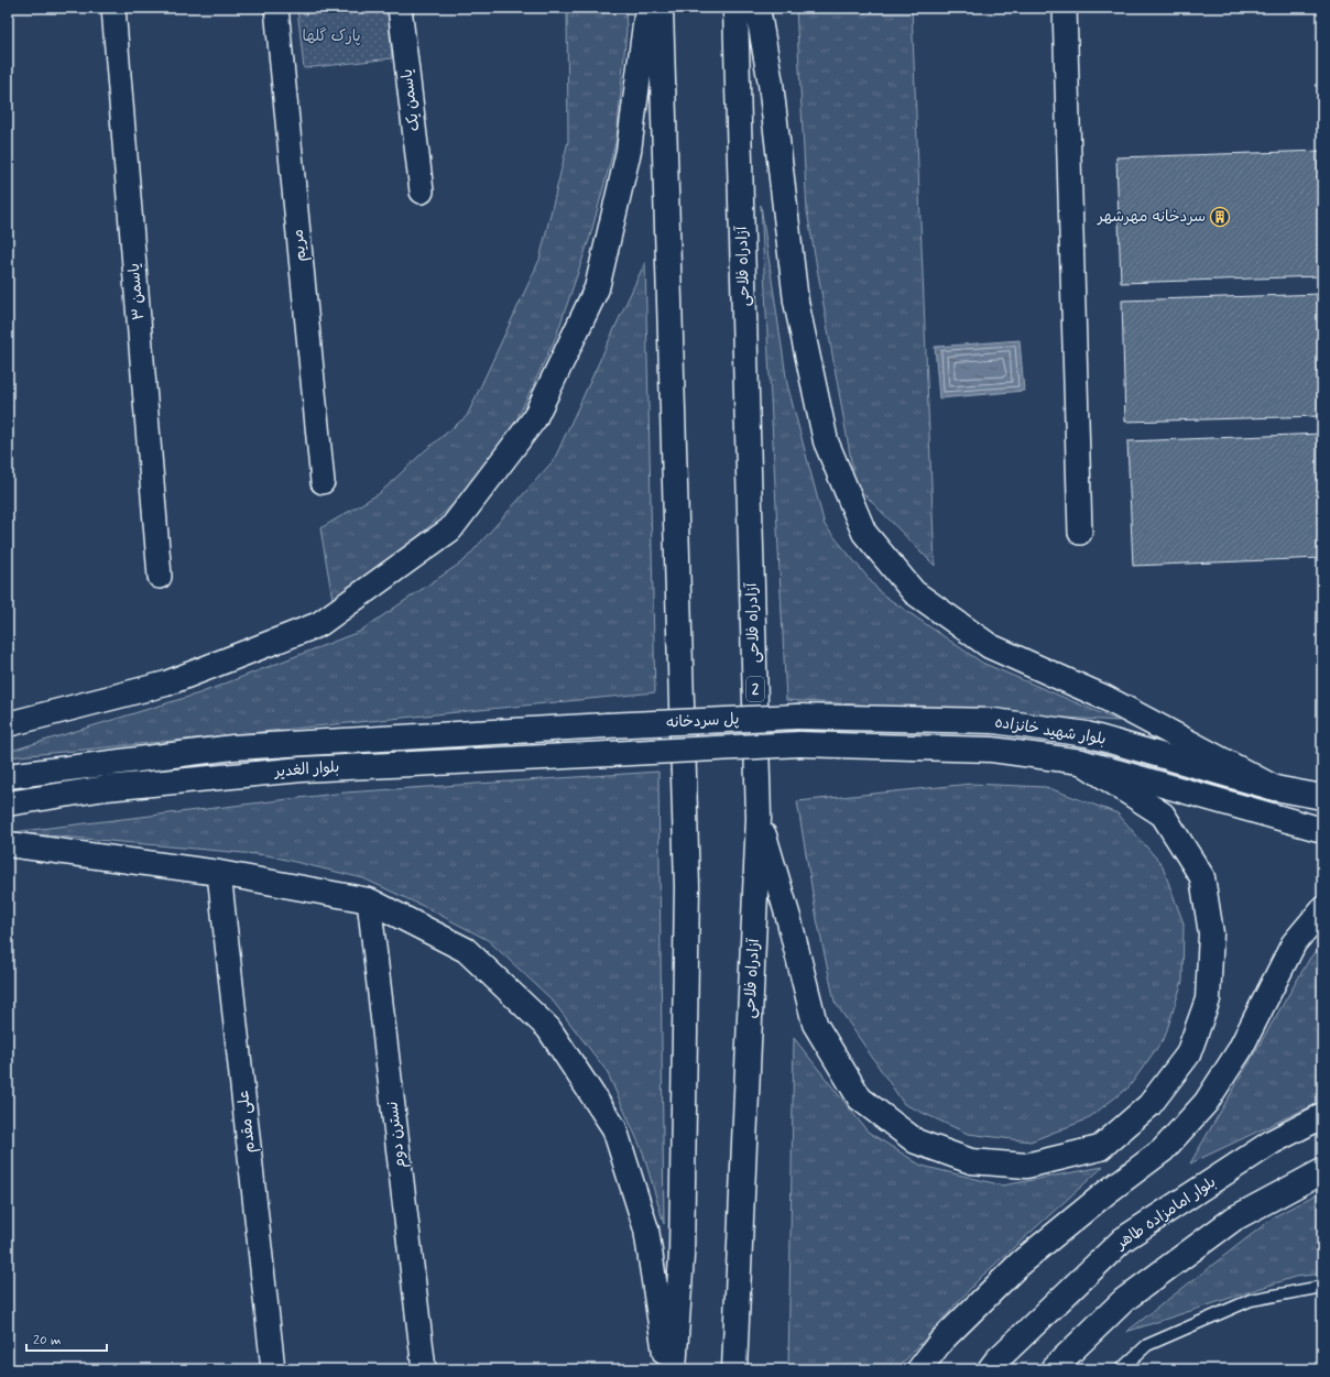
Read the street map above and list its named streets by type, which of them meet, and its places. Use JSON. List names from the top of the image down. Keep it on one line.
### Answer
{"streets":{"main road":["آزادراه فلاحی","2","پل سردخانه","بلوار شهید خانزاده","بلوار الغدیر","بلوار امامزاده طاهر"],"street":["یاسمن یک","مریم","یاسمن ۳","علی مقدم","نسترن دوم"]},"crossings":[["پل سردخانه","بلوار شهید خانزاده"],["پل سردخانه","بلوار الغدیر"]],"parks":["پارک گلها"],"places":{"building":["سردخانه مهرشهر"]},"scale_bar":"20 m"}
